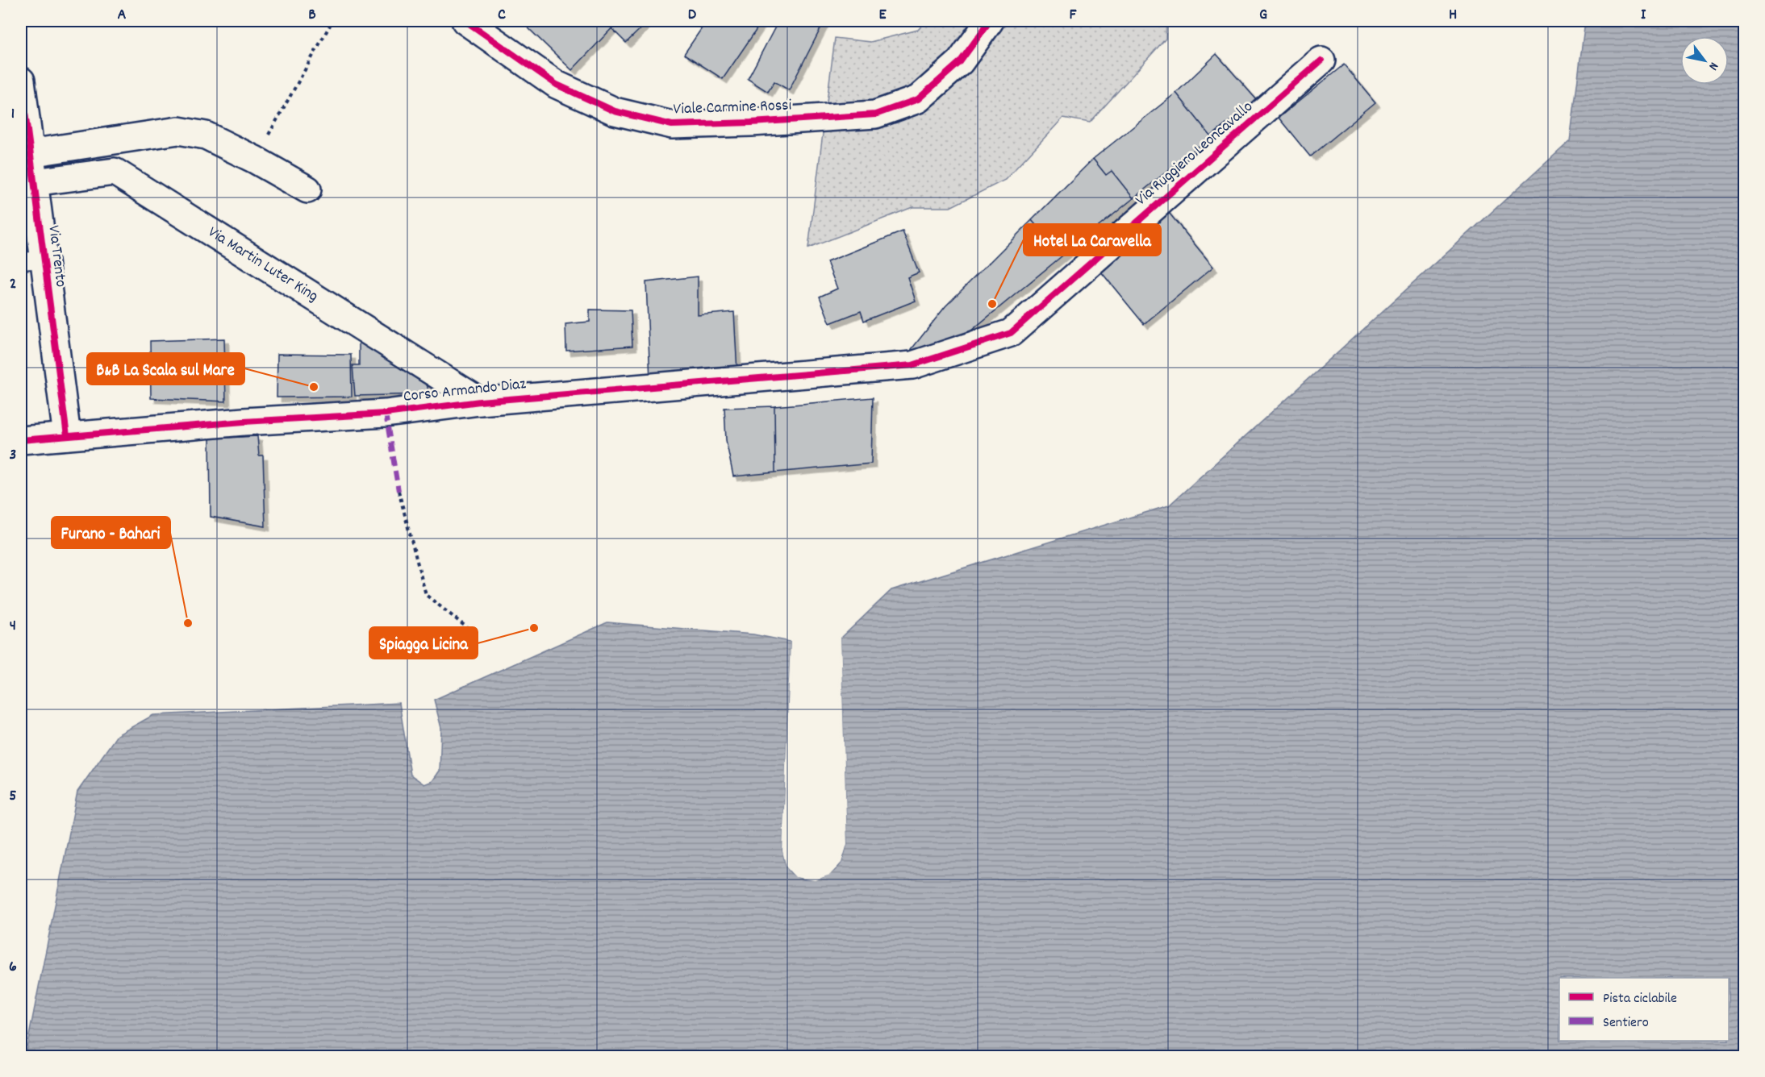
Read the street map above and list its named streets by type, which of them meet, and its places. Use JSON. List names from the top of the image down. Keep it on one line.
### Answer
{"streets":{"street":["Viale Carmine Rossi","Via Ruggiero Leoncavallo","Via Trento","Via Martin Luter King","Corso Armando Diaz"]},"crossings":[["Via Ruggiero Leoncavallo","Corso Armando Diaz"],["Via Trento","Via Martin Luter King"],["Via Trento","Corso Armando Diaz"],["Via Martin Luter King","Corso Armando Diaz"]],"places":["Hotel La Caravella","B&B La Scala sul Mare","Furano - Bahari","Spiagga Licina"],"legend":["Pista ciclabile","Sentiero"],"north":"bottom right","grid":{"columns":["A","B","C","D","E","F","G","H","I"],"rows":["1","2","3","4","5","6"]}}
